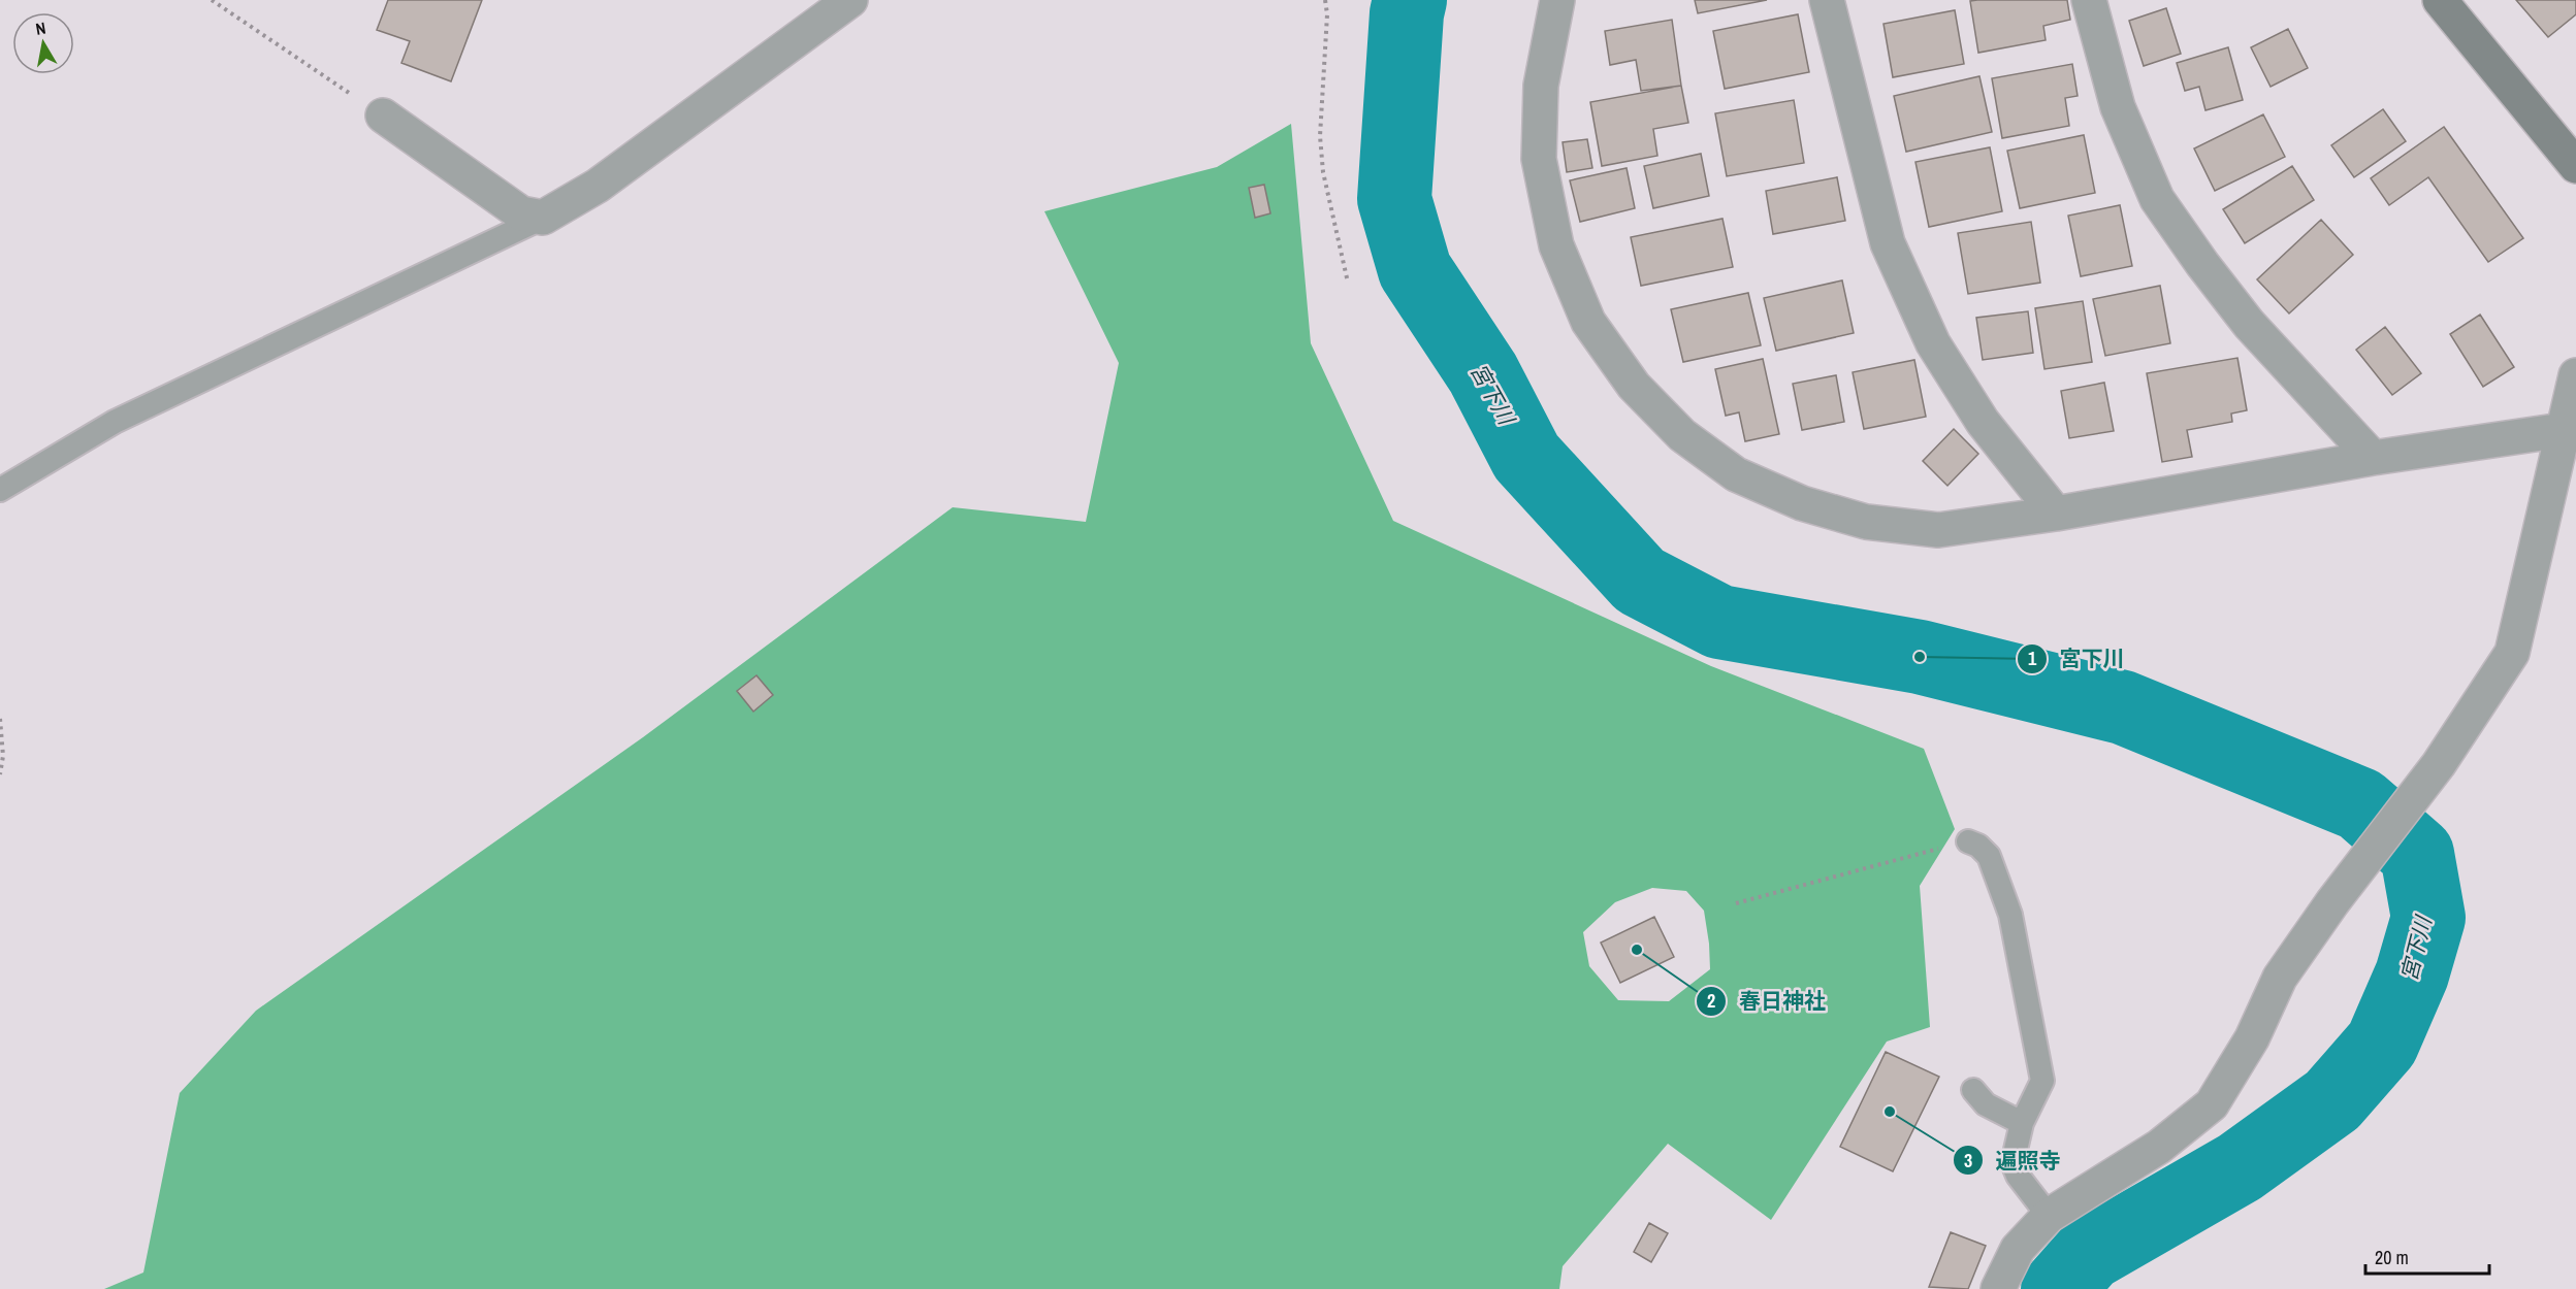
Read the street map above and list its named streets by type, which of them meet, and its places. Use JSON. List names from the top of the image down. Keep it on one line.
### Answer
{"water":["宮下川"],"places":["宮下川","春日神社","遍照寺"],"scale_bar":"20 m","north":"top"}
